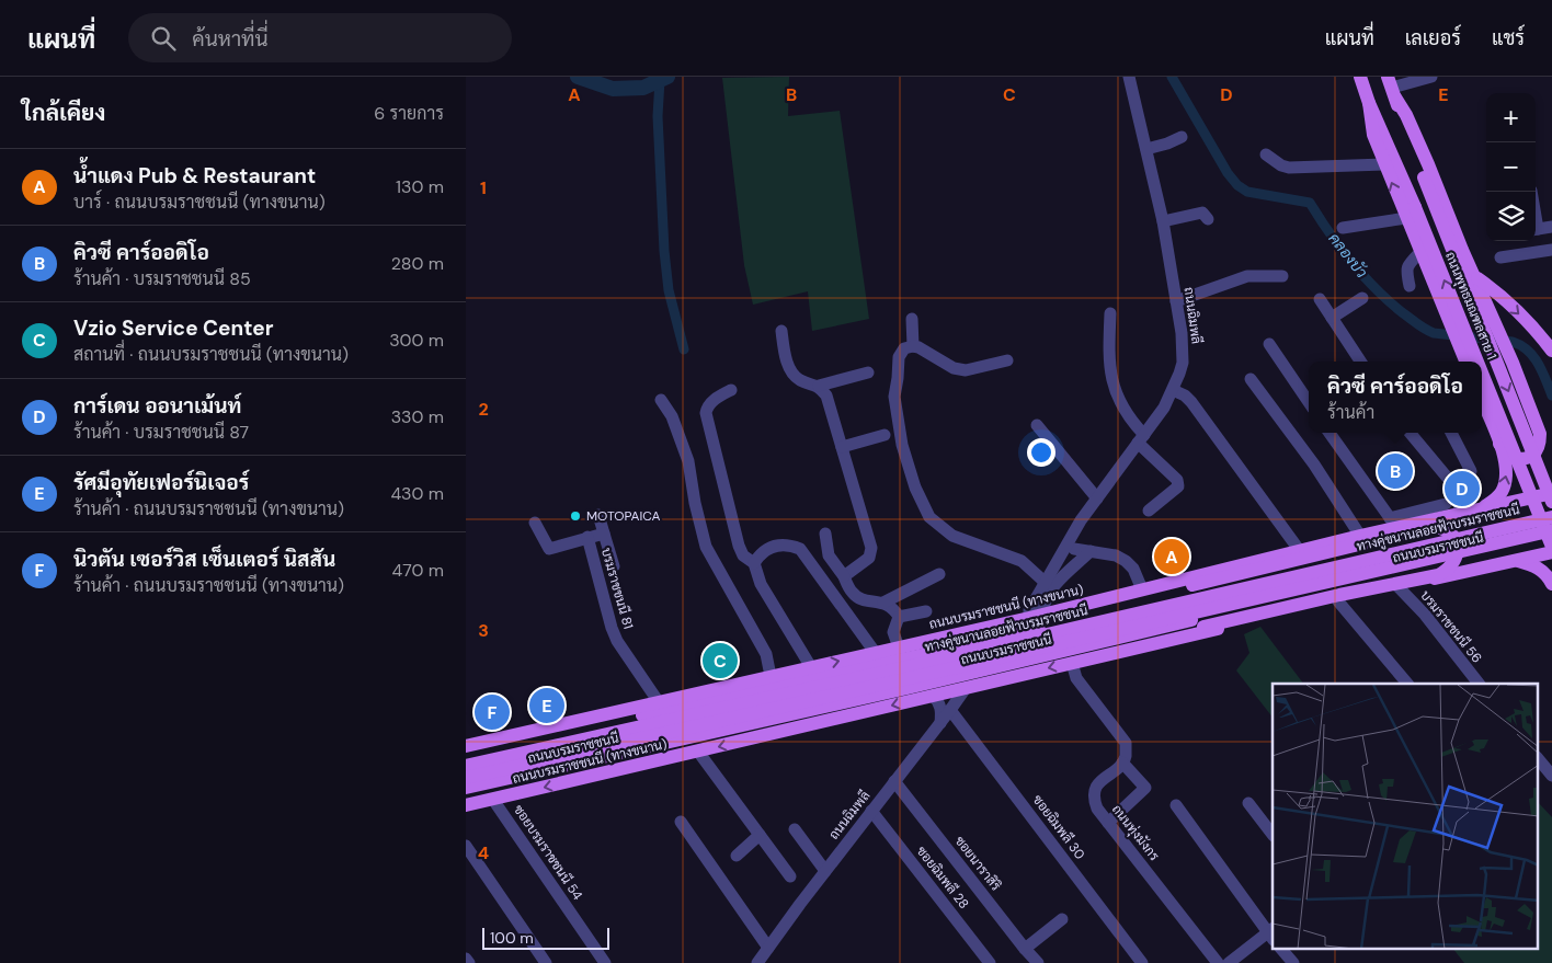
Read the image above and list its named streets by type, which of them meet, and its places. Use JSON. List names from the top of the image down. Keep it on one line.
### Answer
{"streets":{"main road":["ถนนพุทธมณฑลสาย 1","ทางคู่ขนานลอยฟ้าบรมราชชนนี","ถนนบรมราชชนนี","ถนนบรมราชชนนี (ทางขนาน)"],"street":["ถนนฉิมพลี","บรมราชชนนี 81","บรมราชชนนี 56","ซอยฉิมพลี 30","ถนนทุ่งมังกร","ซอยบรมราชชนนี 54","ซอยนาราสิริ","ซอยฉิมพลี 28"]},"crossings":[["ถนนฉิมพลี","ถนนบรมราชชนนี (ทางขนาน)"],["ถนนฉิมพลี","ซอยฉิมพลี 30"],["ถนนฉิมพลี","ซอยนาราสิริ"],["ถนนฉิมพลี","ซอยฉิมพลี 28"],["บรมราชชนนี 81","ถนนบรมราชชนนี (ทางขนาน)"],["ถนนบรมราชชนนี (ทางขนาน)","บรมราชชนนี 56"],["ถนนบรมราชชนนี (ทางขนาน)","ซอยบรมราชชนนี 54"]],"water":["คลองบัว"],"places":["MOTOPAICA"],"scale_bar":"100 m","page":{"header":"แผนที่","search":"ค้นหาที่นี่","nav":["แผนที่","เลเยอร์","แชร์"],"heading":["ใกล้เคียง","6 รายการ"],"map_buttons":["+","−"],"list":[{"mark":"A","name":"น้ำแดง Pub & Restaurant","note":"บาร์ · ถนนบรมราชชนนี (ทางขนาน)","value":"130 m"},{"mark":"B","name":"คิวซี คาร์ออดิโอ","note":"ร้านค้า · บรมราชชนนี 85","value":"280 m"},{"mark":"C","name":"Vzio Service Center","note":"สถานที่ · ถนนบรมราชชนนี (ทางขนาน)","value":"300 m"},{"mark":"D","name":"การ์เดน ออนาเม้นท์","note":"ร้านค้า · บรมราชชนนี 87","value":"330 m"},{"mark":"E","name":"รัศมีอุทัยเฟอร์นิเจอร์","note":"ร้านค้า · ถนนบรมราชชนนี (ทางขนาน)","value":"430 m"},{"mark":"F","name":"นิวตัน เซอร์วิส เซ็นเตอร์ นิสสัน","note":"ร้านค้า · ถนนบรมราชชนนี (ทางขนาน)","value":"470 m"}],"popup":["คิวซี คาร์ออดิโอ","ร้านค้า"],"pins":["B","D","A","C","E","F"],"scale":"100 m"},"grid":{"columns":["A","B","C","D","E"],"rows":["1","2","3","4"]}}
